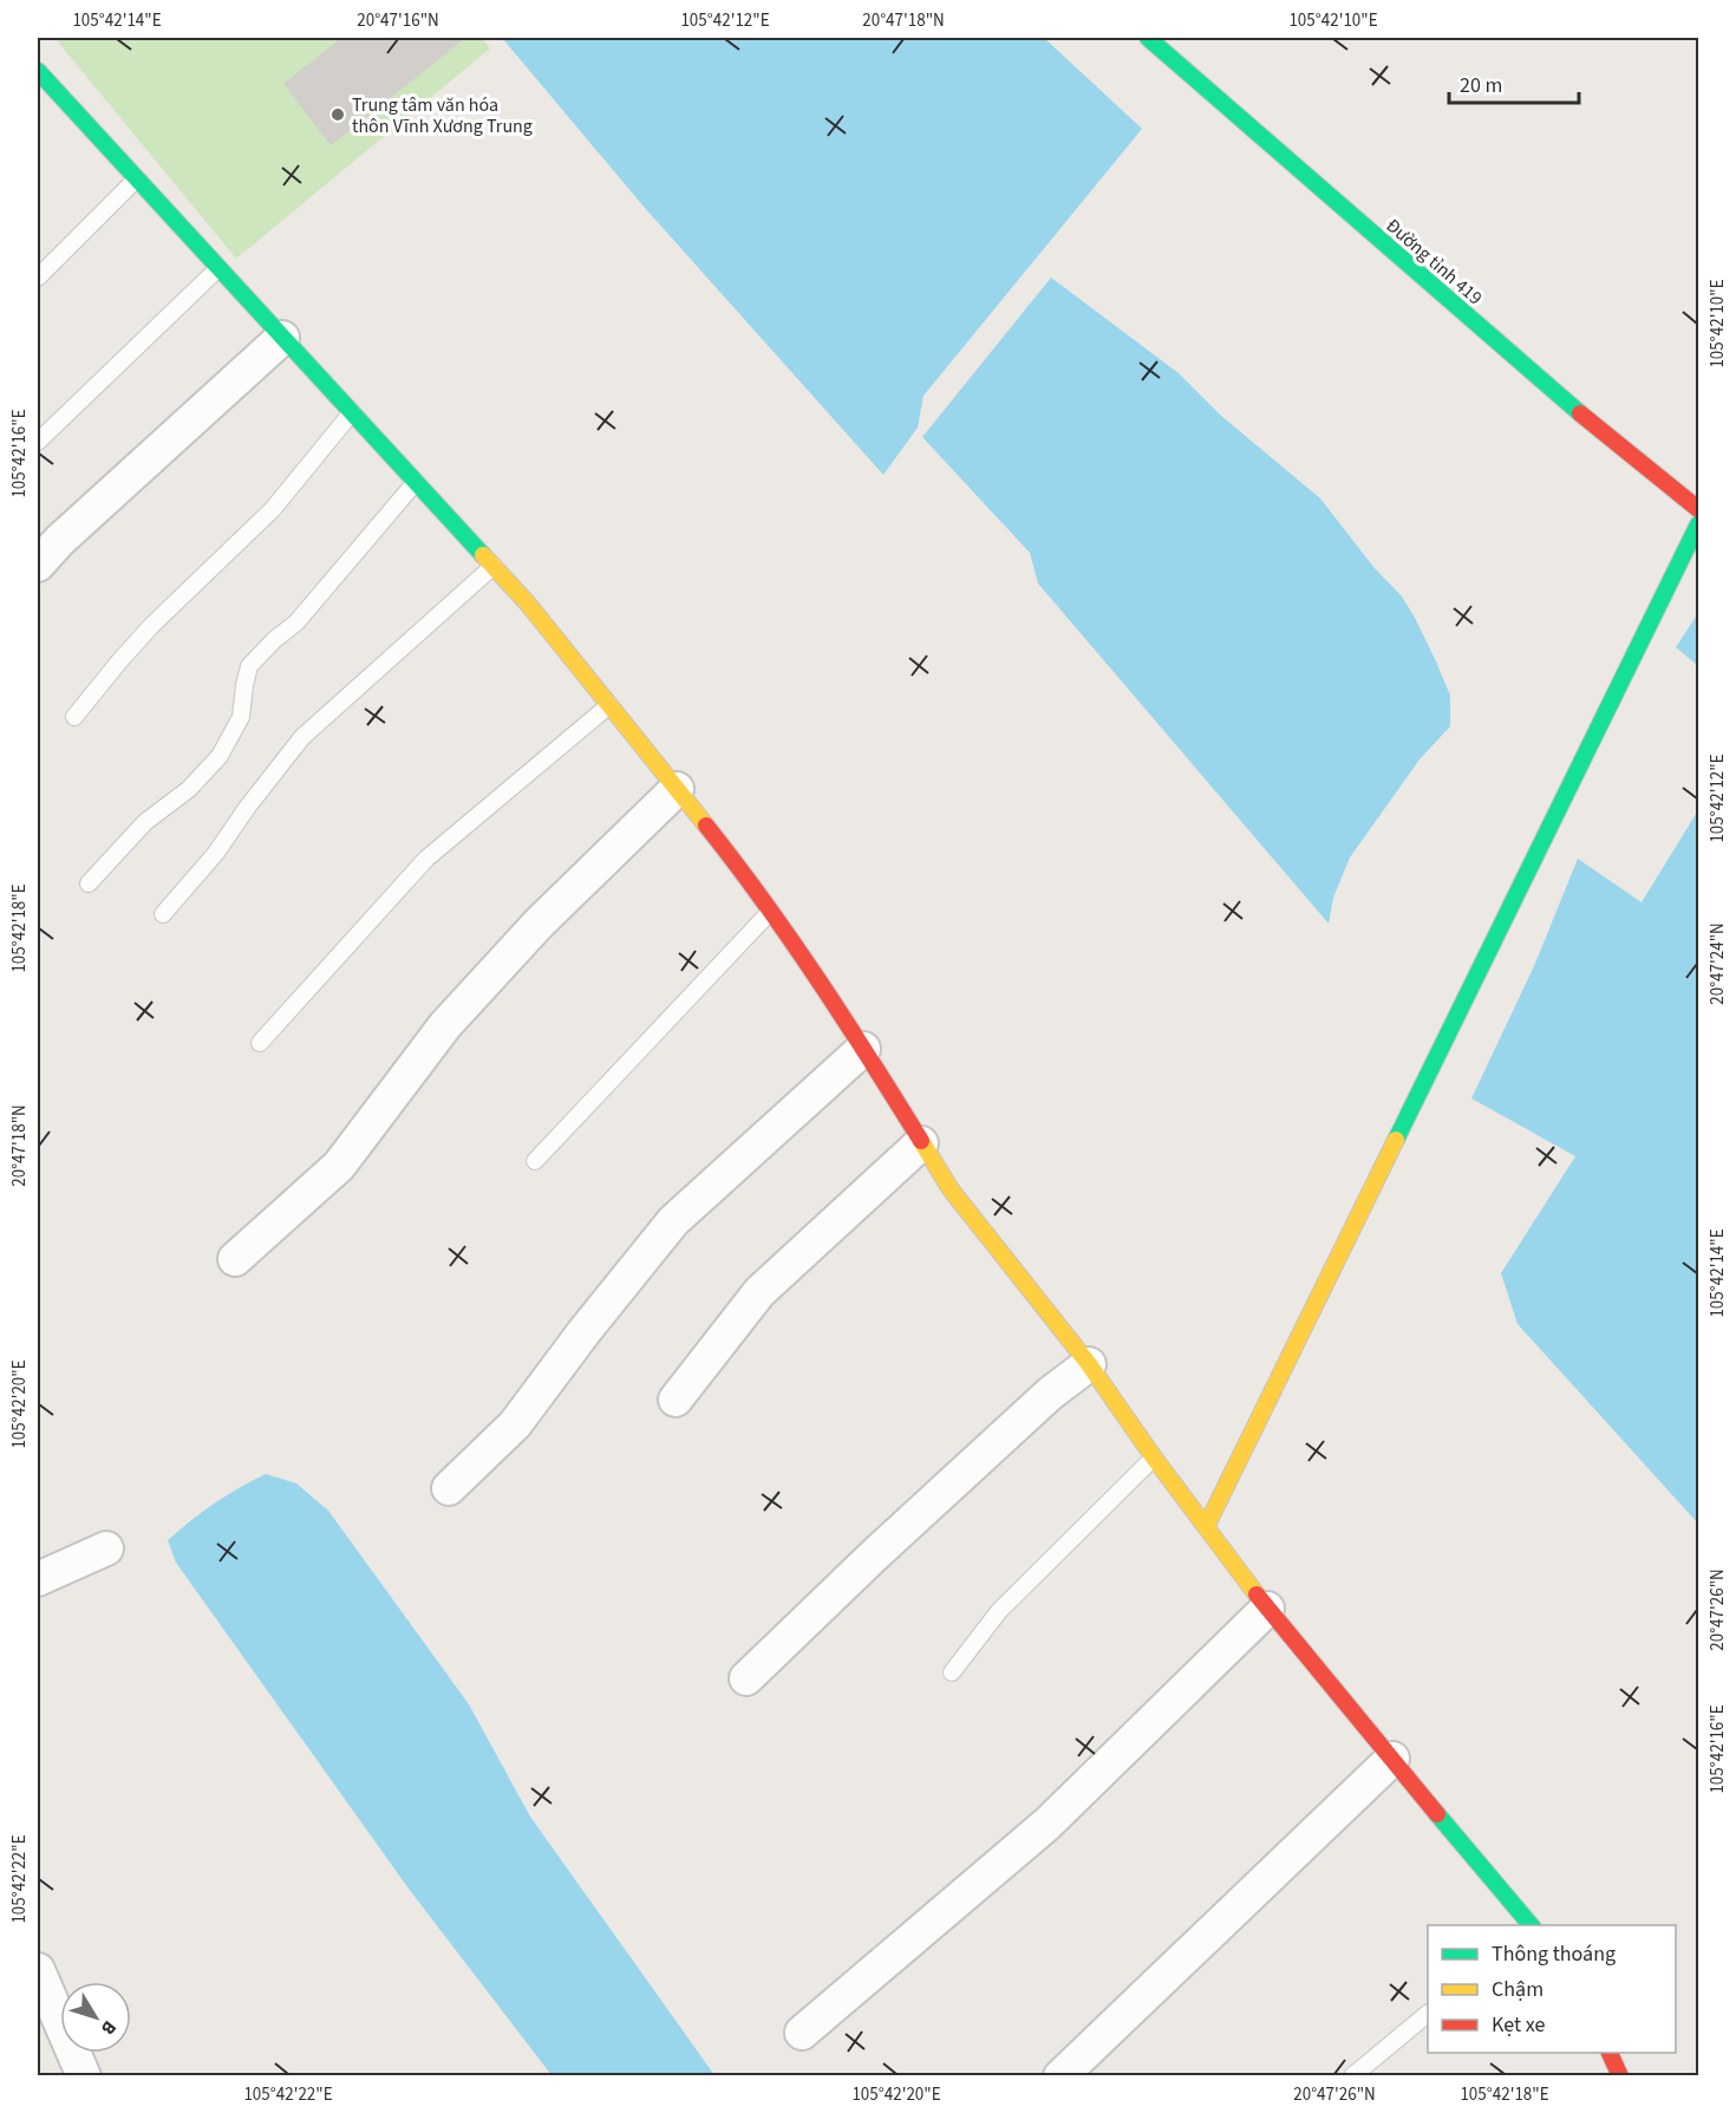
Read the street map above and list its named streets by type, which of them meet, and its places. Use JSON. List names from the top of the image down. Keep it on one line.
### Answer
{"streets":{"street":["Đường tỉnh 419"]},"places":["Trung tâm văn hóa thôn Vĩnh Xương Trung"],"legend":["Thông thoáng","Chậm","Kẹt xe"],"scale_bar":"20 m","north":"bottom right","coordinates":["105°42'14\"E","20°47'16\"N","105°42'12\"E","20°47'18\"N","105°42'10\"E","105°42'16\"E","105°42'18\"E","20°47'24\"N","105°42'20\"E","20°47'26\"N","105°42'22\"E"]}
